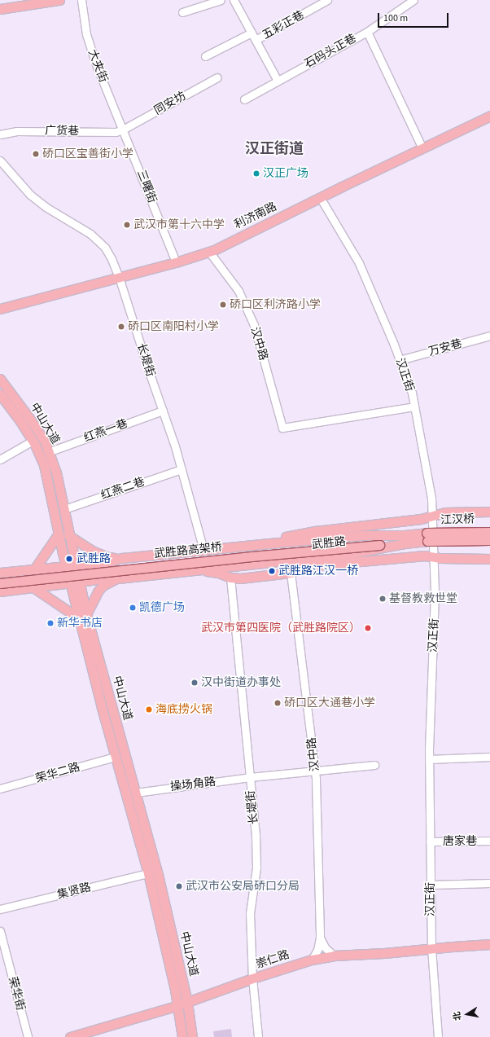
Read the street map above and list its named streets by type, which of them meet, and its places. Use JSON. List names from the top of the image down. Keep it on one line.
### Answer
{"streets":{"main road":["利济南路","中山大道","江汉桥","武胜路","武胜路高架桥","崇仁路"],"street":["五彩正巷","石码头正巷","大夹街","同安坊","广货巷","三曙街","汉中路","万安巷","长堤街","汉正街","红燕一巷","红燕二巷","荣华二路","操场角路","唐家巷","集贤路","荣华街"]},"crossings":[["大夹街","同安坊"],["大夹街","广货巷"],["大夹街","三曙街"],["同安坊","广货巷"],["同安坊","三曙街"],["广货巷","三曙街"],["三曙街","利济南路"],["利济南路","汉中路"],["利济南路","长堤街"],["利济南路","汉正街"],["汉中路","汉正街"],["汉中路","操场角路"],["汉中路","崇仁路"],["万安巷","汉正街"],["长堤街","红燕一巷"],["长堤街","红燕二巷"],["长堤街","武胜路"],["长堤街","操场角路"],["长堤街","崇仁路"],["汉正街","唐家巷"],["汉正街","崇仁路"],["中山大道","红燕一巷"],["中山大道","红燕二巷"],["中山大道","武胜路"],["中山大道","荣华二路"],["中山大道","操场角路"],["中山大道","集贤路"],["中山大道","崇仁路"],["江汉桥","武胜路"]],"districts":["汉正街道"],"places":["硚口区宝善街小学","汉正广场","武汉市第十六中学","硚口区利济路小学","硚口区南阳村小学","武胜路","武胜路江汉一桥","基督教救世堂","凯德广场","新华书店","武汉市第四医院（武胜路院区）","汉中街道办事处","硚口区大通巷小学","海底捞火锅","武汉市公安局硚口分局"],"scale_bar":"100 m","north":"left"}
